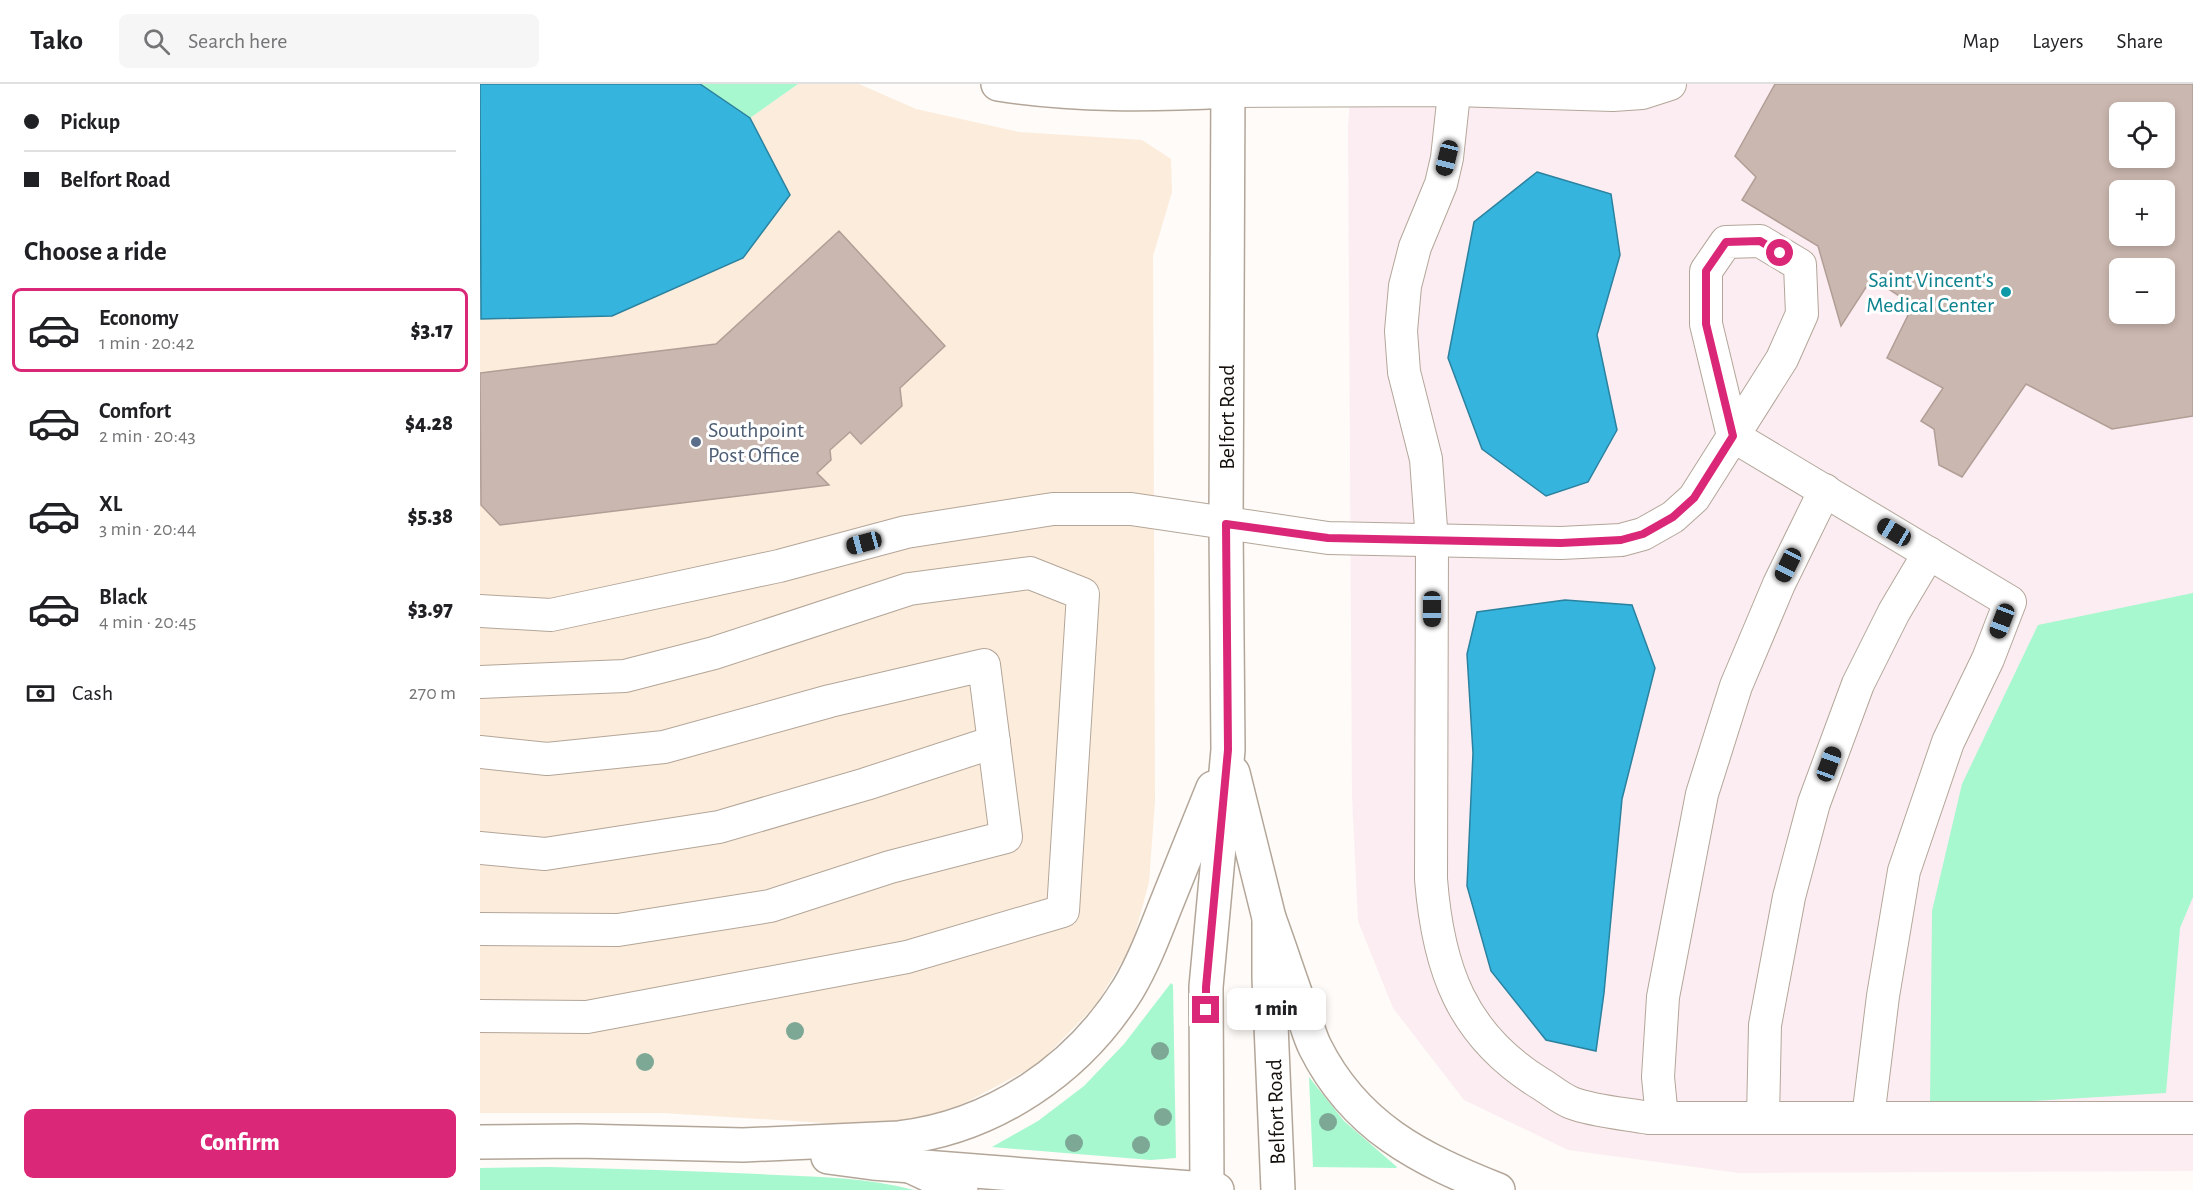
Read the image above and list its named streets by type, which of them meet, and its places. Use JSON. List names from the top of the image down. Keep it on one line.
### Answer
{"streets":{"main road":["Belfort Road"]},"places":["Saint Vincent's Medical Center","Southpoint Post Office"],"page":{"header":"Tako","search":"Search here","nav":["Map","Layers","Share"],"banner":["Pickup","Belfort Road"],"map_buttons":["+","−"],"heading":"Choose a ride","list":[{"name":"Economy","note":"1 min · 20:42","value":"$3.17"},{"name":"Comfort","note":"2 min · 20:43","value":"$4.28"},{"name":"XL","note":"3 min · 20:44","value":"$5.38"},{"name":"Black","note":"4 min · 20:45","value":"$3.97"}],"pay":["Cash","270 m"],"bubble":"1 min","buttons":"Confirm"}}
